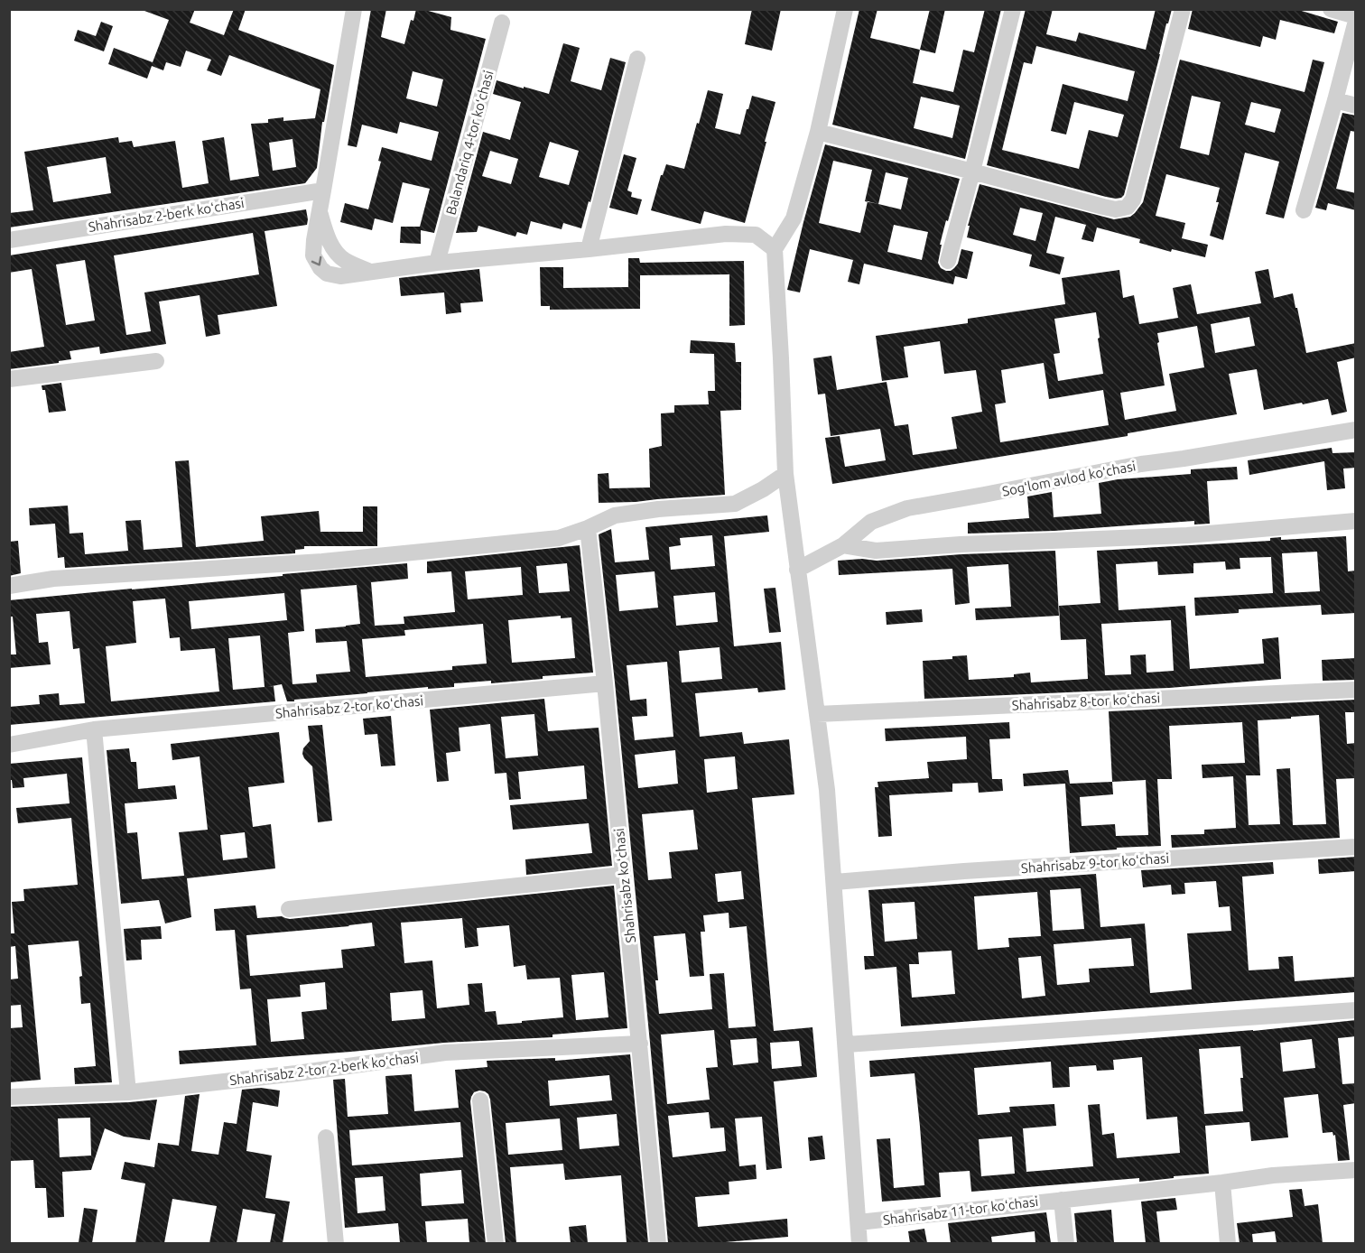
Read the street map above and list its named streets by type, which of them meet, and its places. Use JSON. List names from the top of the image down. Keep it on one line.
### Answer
{"streets":{"street":["Balandariq 4-tor koʻchasi","Shahrisabz 2-berk koʻchasi","Sogʻlom avlod koʻchasi","Shahrisabz 8-tor koʻchasi","Shahrisabz 2-tor koʻchasi","Shahrisabz 9-tor koʻchasi","Shahrisabz koʻchasi","Shahrisabz 2-tor 2-berk koʻchasi","Shahrisabz 11-tor koʻchasi"]},"crossings":[["Shahrisabz 2-tor koʻchasi","Shahrisabz koʻchasi"],["Shahrisabz koʻchasi","Shahrisabz 2-tor 2-berk koʻchasi"]]}
